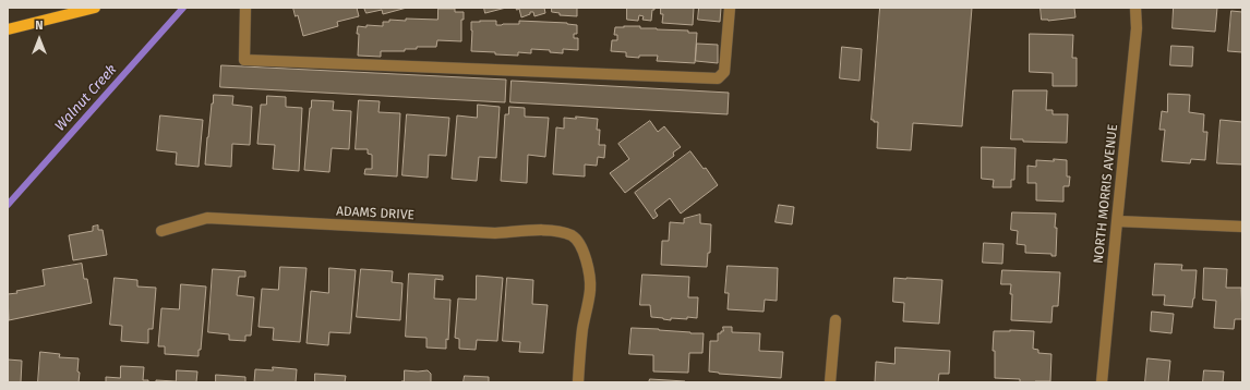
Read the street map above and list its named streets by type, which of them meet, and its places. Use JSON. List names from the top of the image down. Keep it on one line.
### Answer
{"streets":{"street":["NORTH MORRIS AVENUE","ADAMS DRIVE"]},"water":["Walnut Creek"],"north":"top"}
